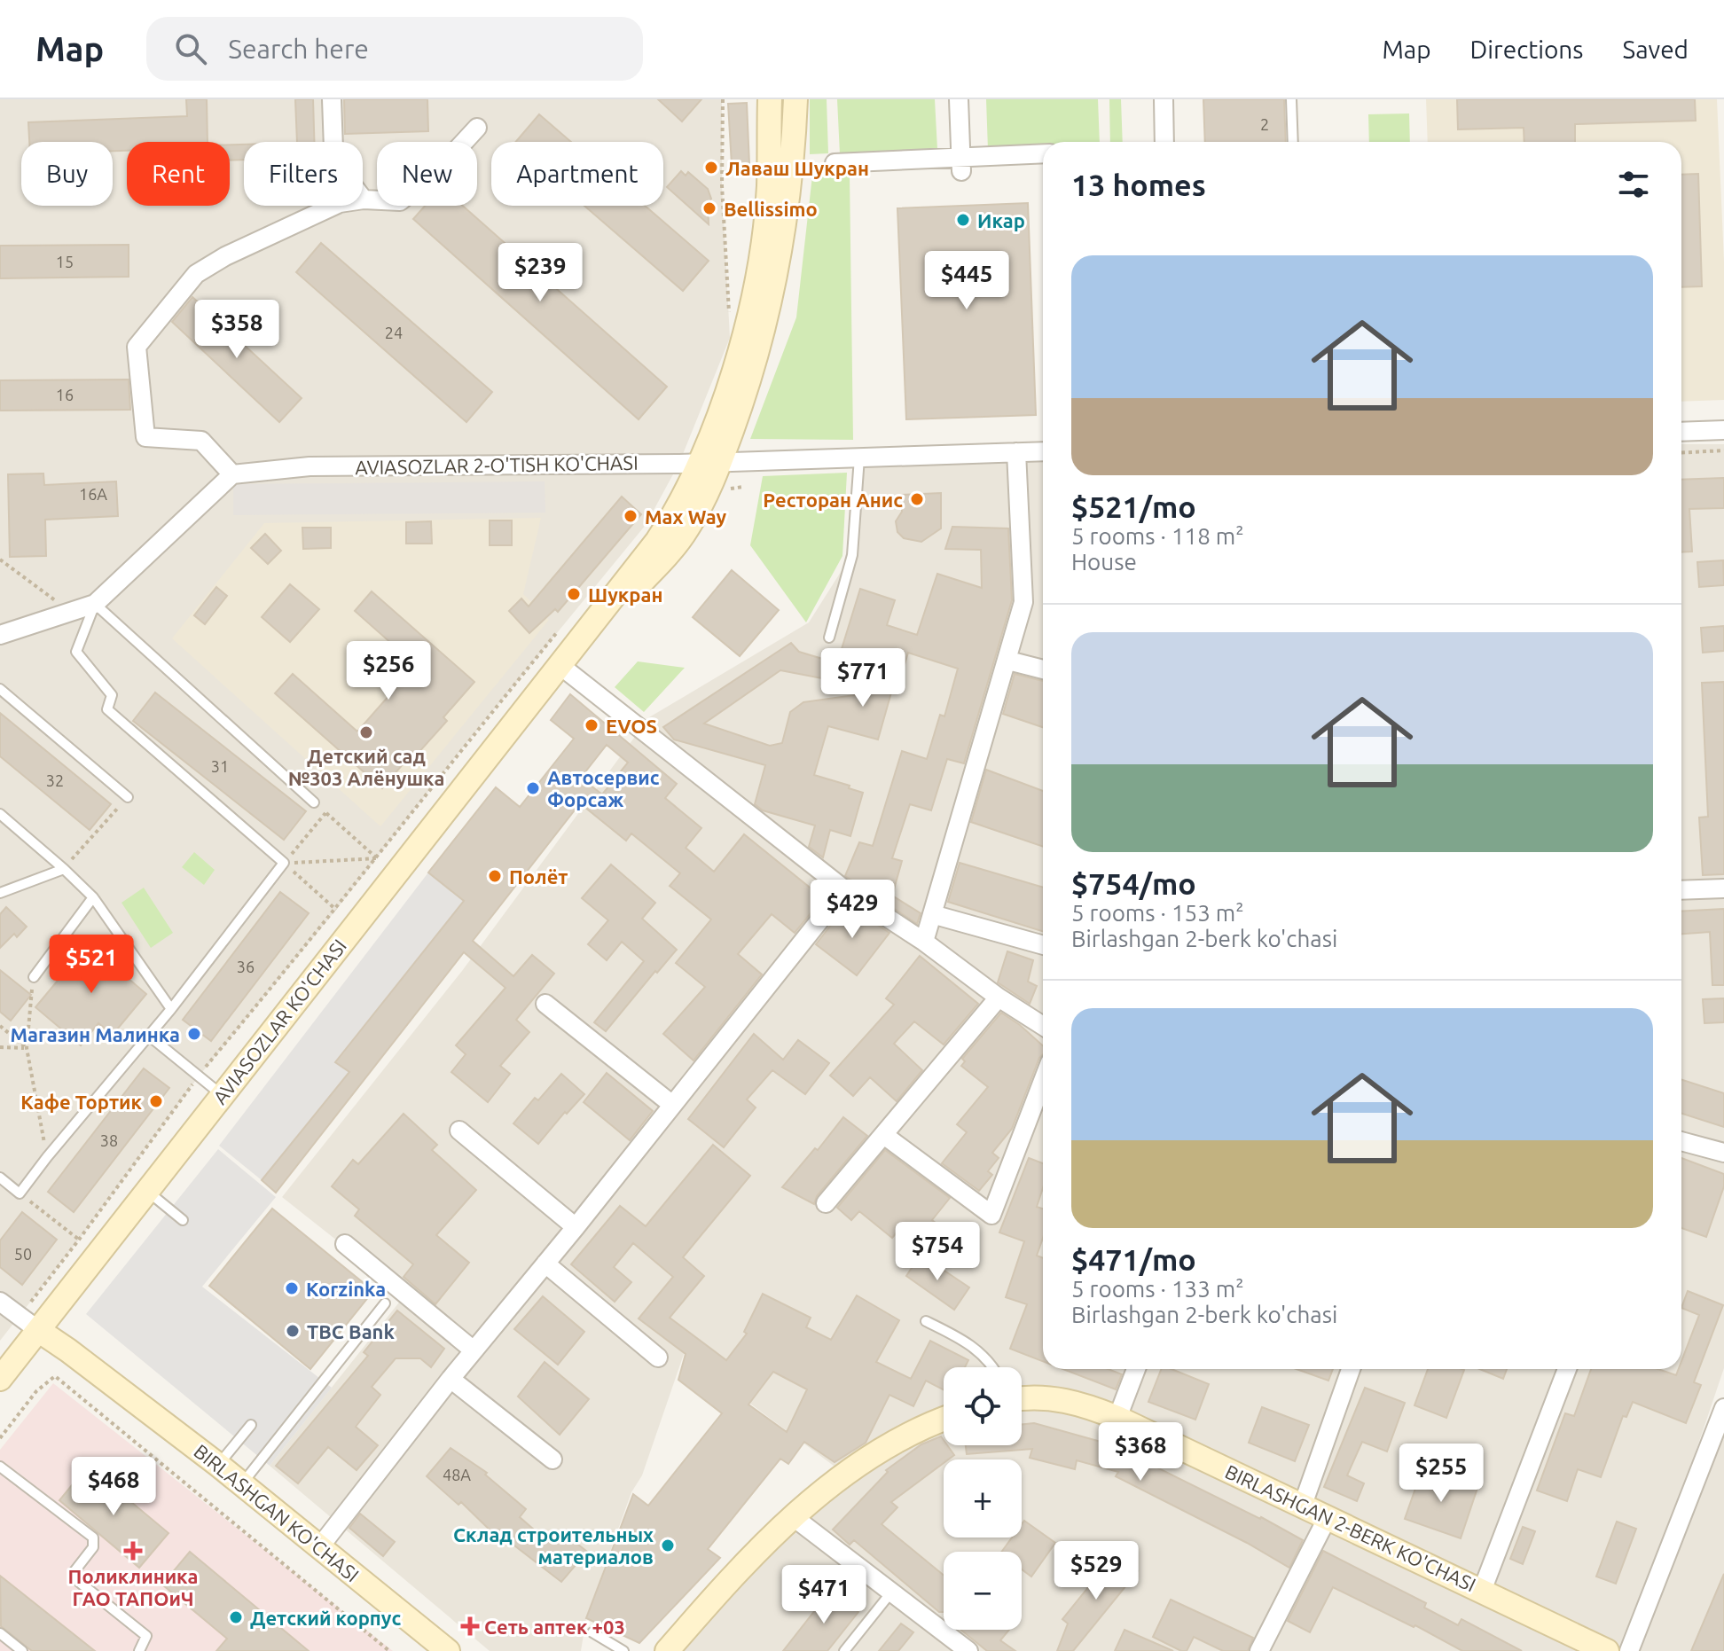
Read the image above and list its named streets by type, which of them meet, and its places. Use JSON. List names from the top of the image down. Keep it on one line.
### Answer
{"streets":{"main road":["AVIASOZLAR KO'CHASI","BIRLASHGAN KO'CHASI","BIRLASHGAN 2-BERK KO'CHASI"],"street":["AVIASOZLAR 2-O'TISH KO'CHASI"]},"crossings":[["AVIASOZLAR 2-O'TISH KO'CHASI","AVIASOZLAR KO'CHASI"],["AVIASOZLAR KO'CHASI","BIRLASHGAN KO'CHASI"]],"places":{"other":["Лаваш Шукран","Bellissimo","Икар","Ресторан Анис","Max Way","Шукран","EVOS","Детский сад №303 Алёнушка","Автосервис Форсаж","Полёт","Магазин Малинка","Кафе Тортик","Korzinka","TBC Bank","Склад строительных материалов","Детский корпус"],"health":["Поликлиника ГАО ТАПОиЧ","Сеть аптек +03"]},"house_numbers":["2","15","24","16","16А","31","32","36","38","50","48A"],"page":{"header":"Map","search":"Search here","nav":["Map","Directions","Saved"],"chip":["Buy","Rent","Filters","New","Apartment"],"heading":"13 homes","list":[{"name":"$521/mo","note":"5 rooms · 118 m² · House"},{"name":"$754/mo","note":"5 rooms · 153 m² · Birlashgan 2-berk ko'chasi"},{"name":"$471/mo","note":"5 rooms · 133 m² · Birlashgan 2-berk ko'chasi"}],"price":["$239","$445","$358","$256","$771","$429","$521","$754","$368","$255","$468","$529","$471"],"map_buttons":["+","−"]}}
